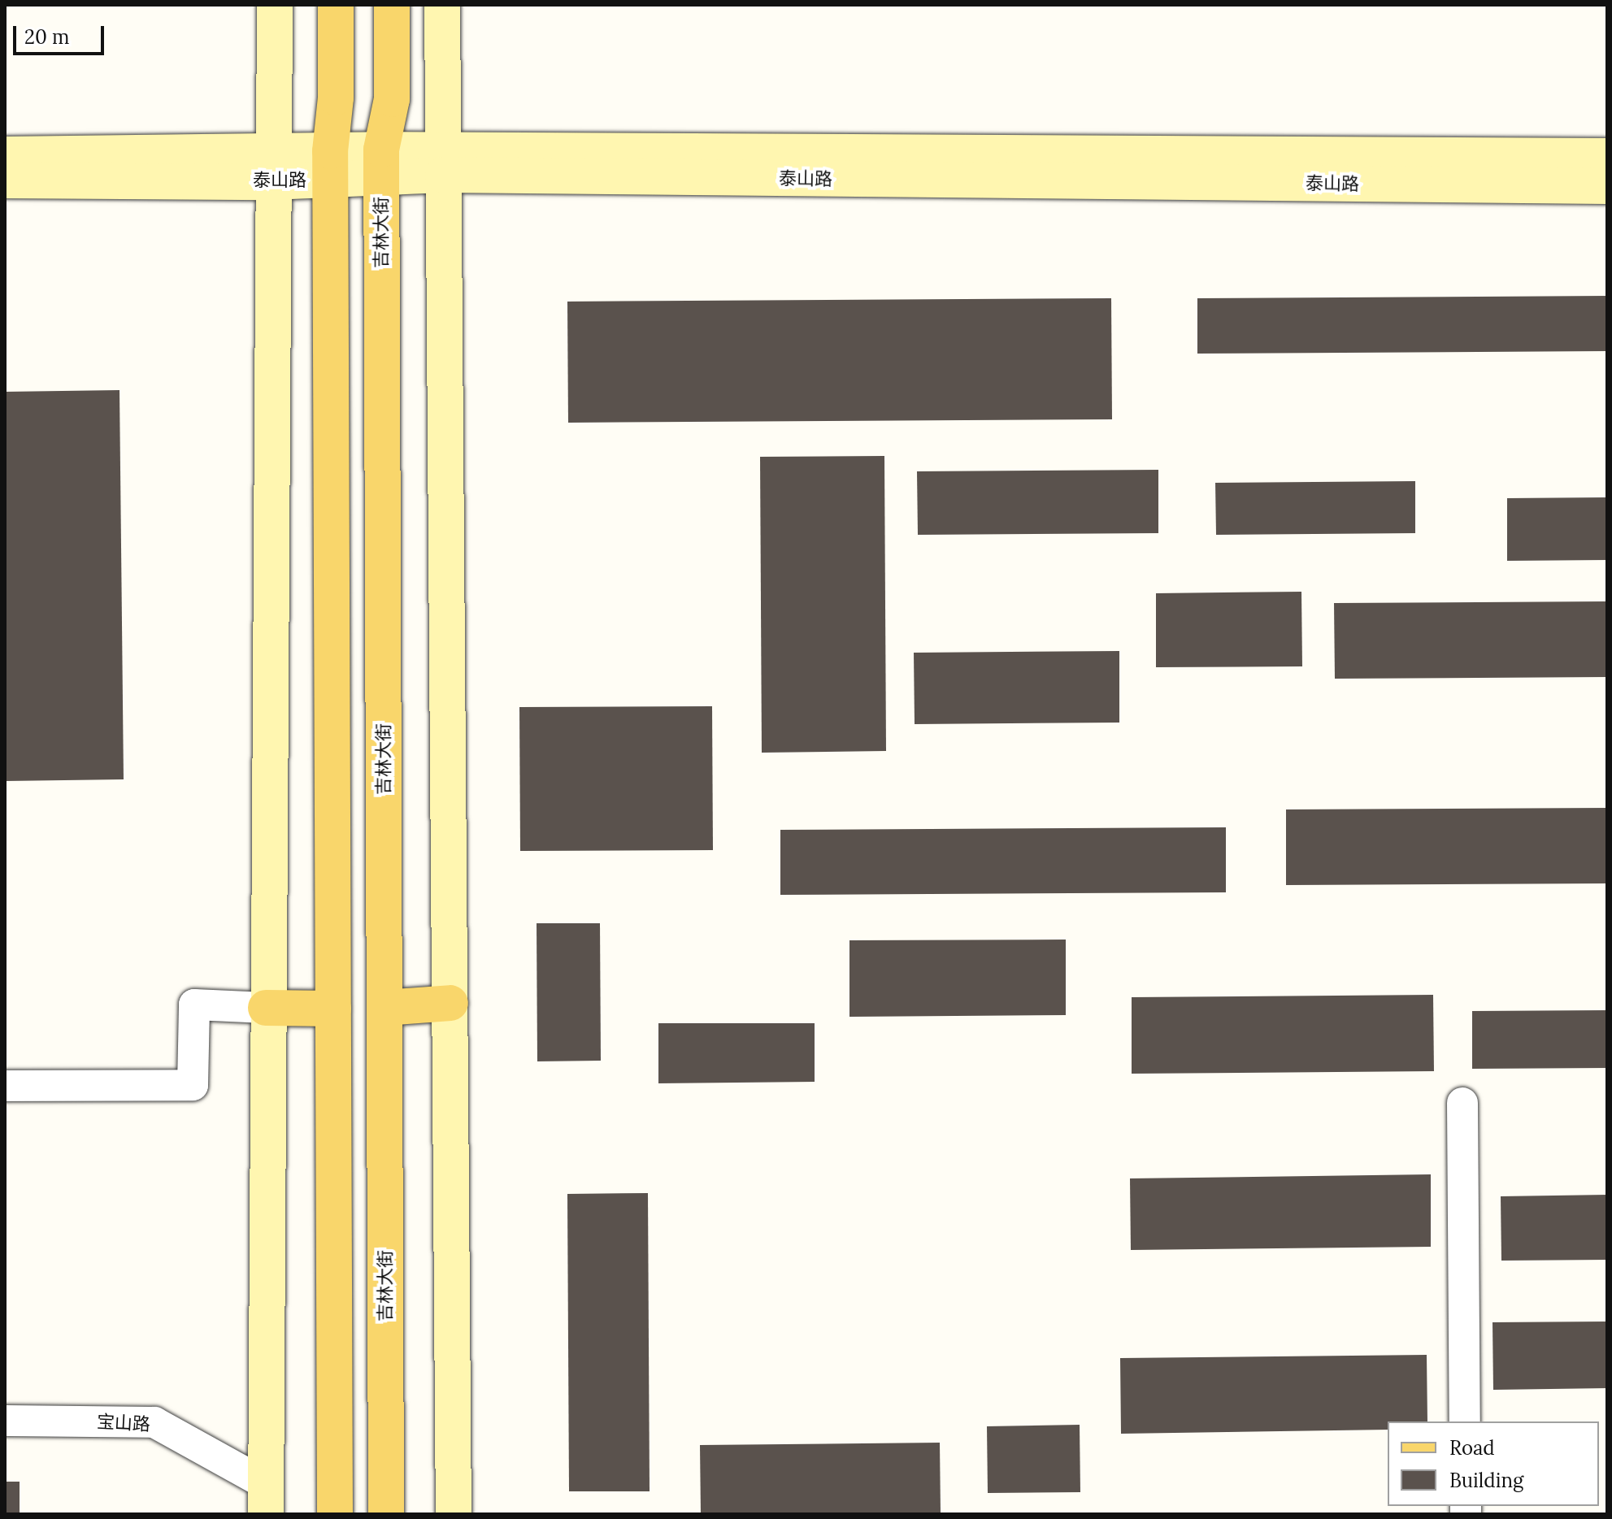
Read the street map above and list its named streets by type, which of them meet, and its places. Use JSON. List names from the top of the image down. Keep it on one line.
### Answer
{"streets":{"main road":["泰山路","吉林大街"],"street":["宝山路"]},"crossings":[["泰山路","吉林大街"]],"legend":["Road","Building"],"scale_bar":"20 m"}
